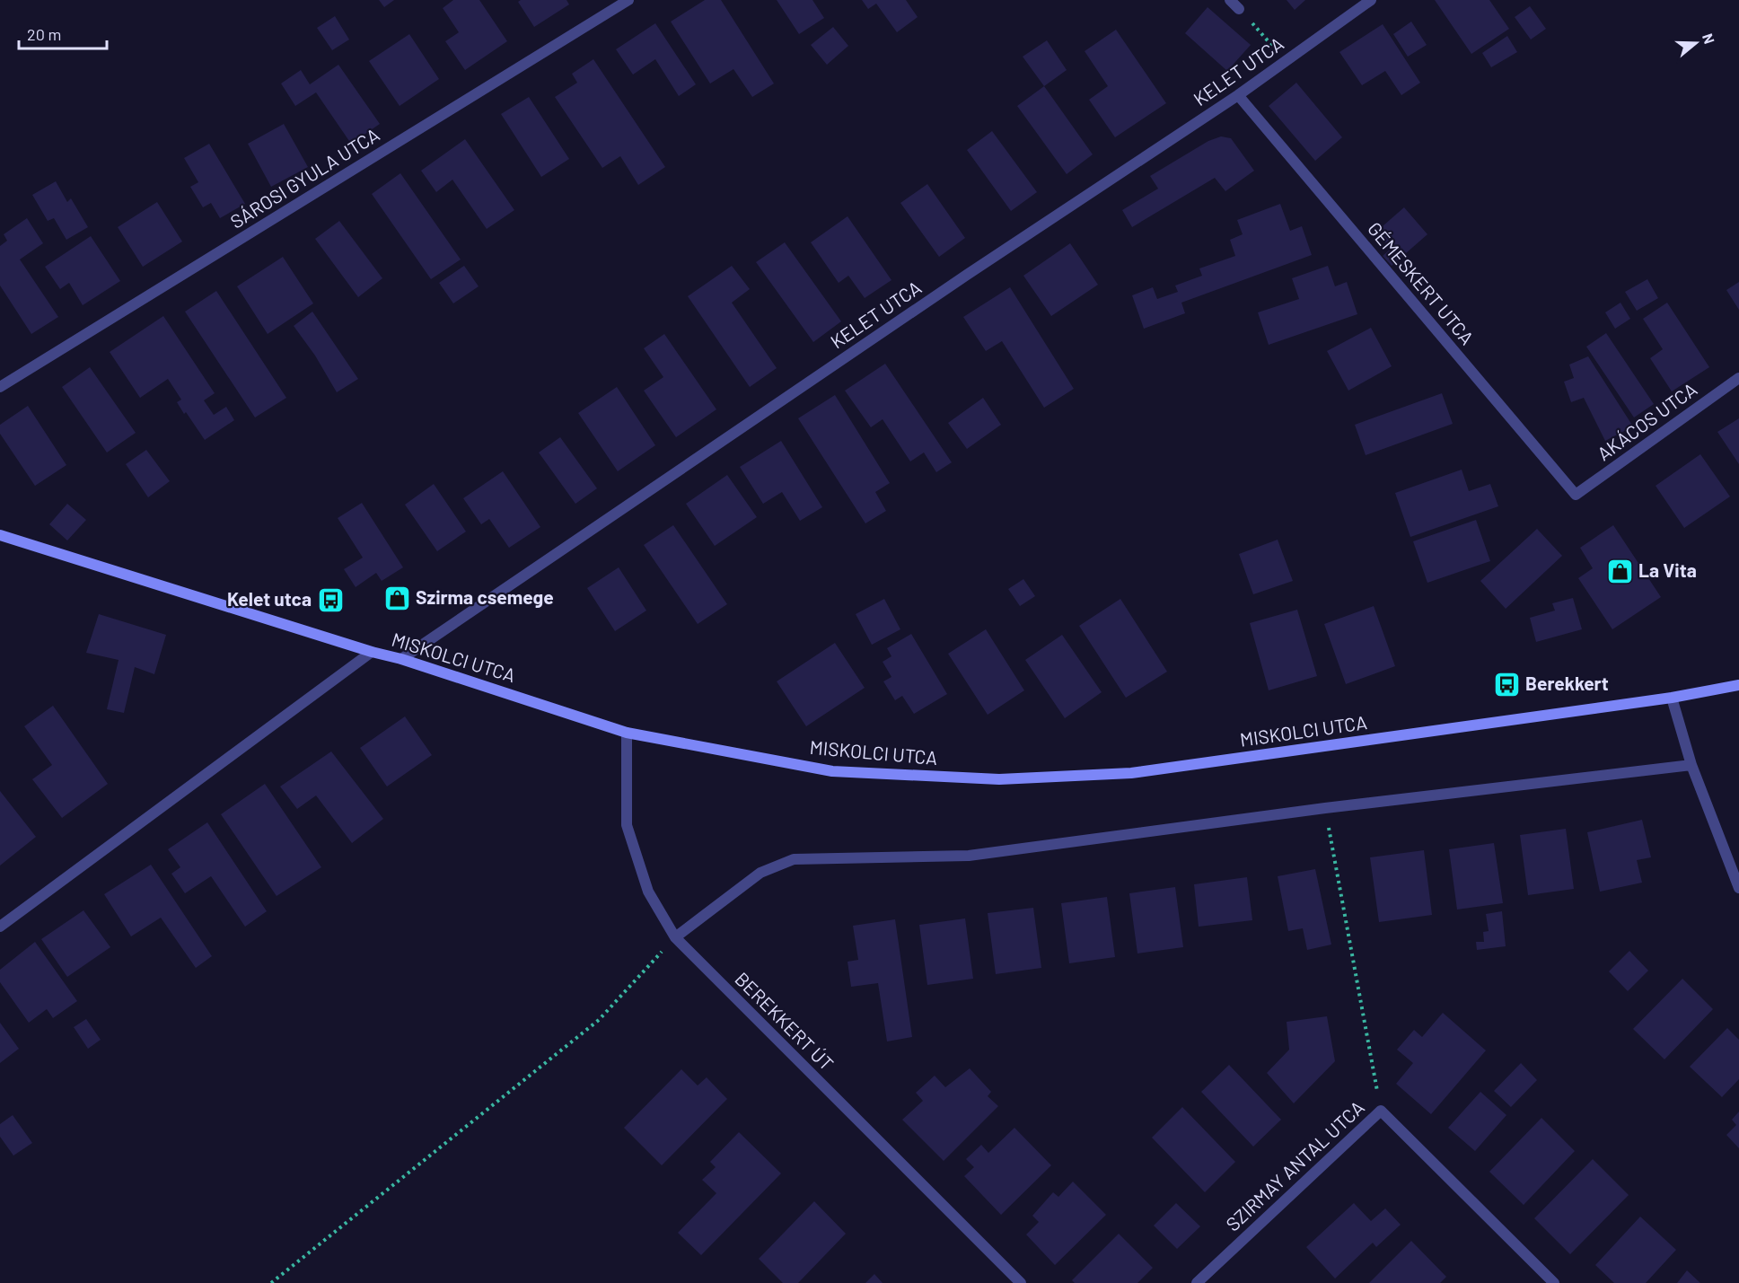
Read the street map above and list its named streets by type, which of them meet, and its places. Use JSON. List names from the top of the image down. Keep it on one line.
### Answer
{"streets":{"main road":["MISKOLCI UTCA"],"street":["KELET UTCA","SÁROSI GYULA UTCA","GÉMESKERT UTCA","AKÁCOS UTCA","BEREKKERT ÚT","SZIRMAY ANTAL UTCA"]},"crossings":[["KELET UTCA","GÉMESKERT UTCA"],["KELET UTCA","MISKOLCI UTCA"],["GÉMESKERT UTCA","AKÁCOS UTCA"],["MISKOLCI UTCA","BEREKKERT ÚT"]],"places":{"shop":["La Vita","Szirma csemege"],"bus stop":["Kelet utca","Berekkert"]},"scale_bar":"20 m","north":"right"}
